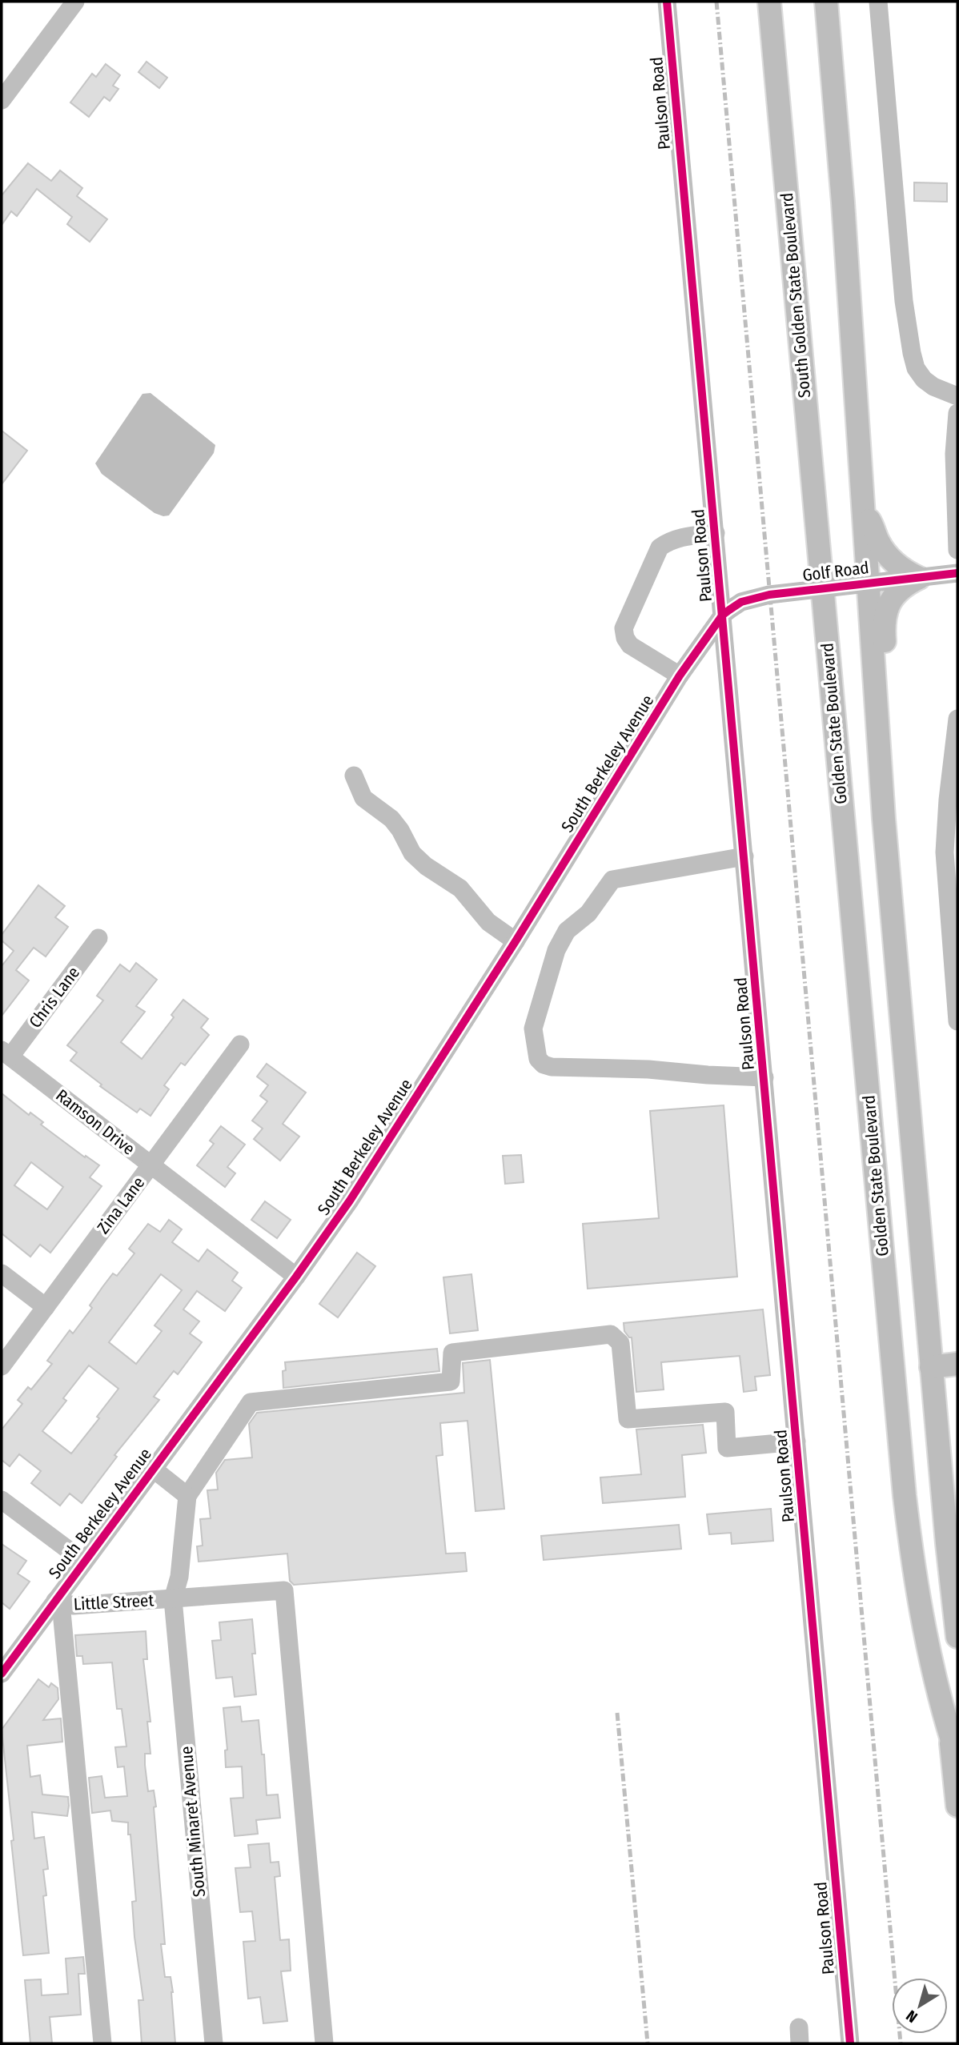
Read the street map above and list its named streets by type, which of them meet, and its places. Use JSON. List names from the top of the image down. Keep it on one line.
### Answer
{"streets":{"main road":["South Golden State Boulevard","Golden State Boulevard"],"street":["Paulson Road","Golf Road","South Berkeley Avenue","Chris Lane","Ramson Drive","Zina Lane","Little Street","South Minaret Avenue"]},"crossings":[["Paulson Road","Golf Road"],["Paulson Road","South Berkeley Avenue"],["South Golden State Boulevard","Golf Road"],["South Golden State Boulevard","Golden State Boulevard"],["Golf Road","Golden State Boulevard"],["Golf Road","South Berkeley Avenue"],["South Berkeley Avenue","Ramson Drive"],["South Berkeley Avenue","Little Street"],["Chris Lane","Ramson Drive"],["Ramson Drive","Zina Lane"],["Little Street","South Minaret Avenue"]],"north":"bottom left"}
